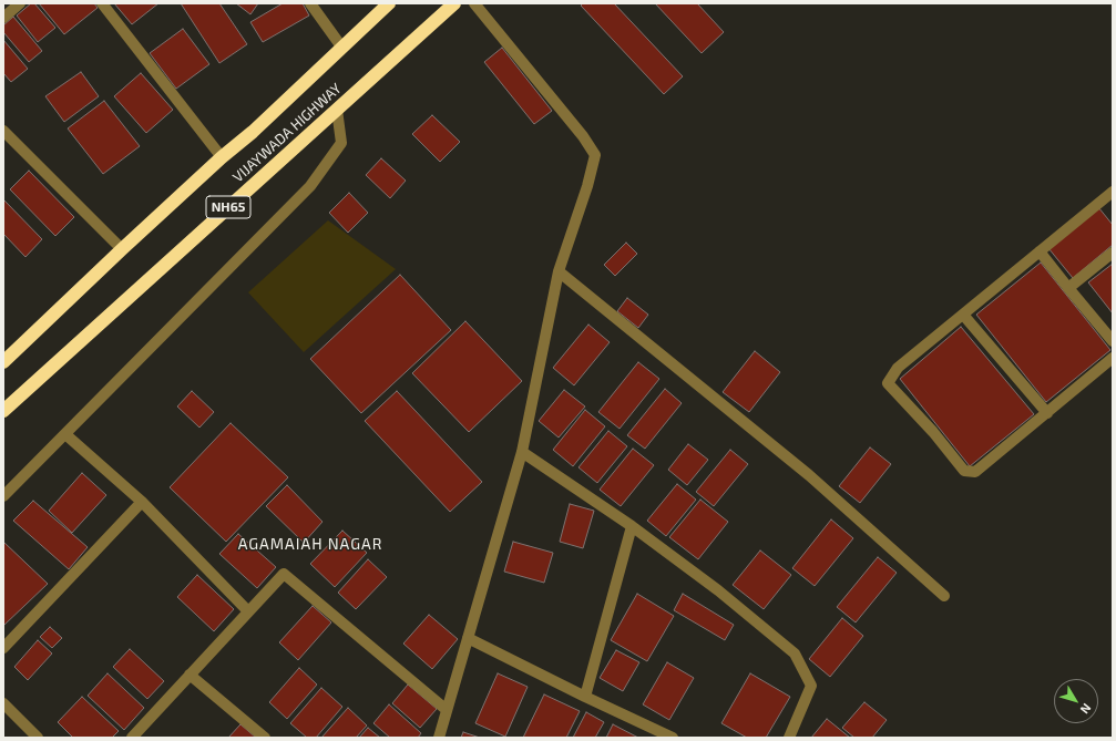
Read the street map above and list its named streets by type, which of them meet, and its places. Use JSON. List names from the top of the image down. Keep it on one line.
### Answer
{"streets":{"highway":["VIJAYWADA HIGHWAY","NH65"]},"districts":["AGAMAIAH NAGAR"],"north":"bottom right"}
